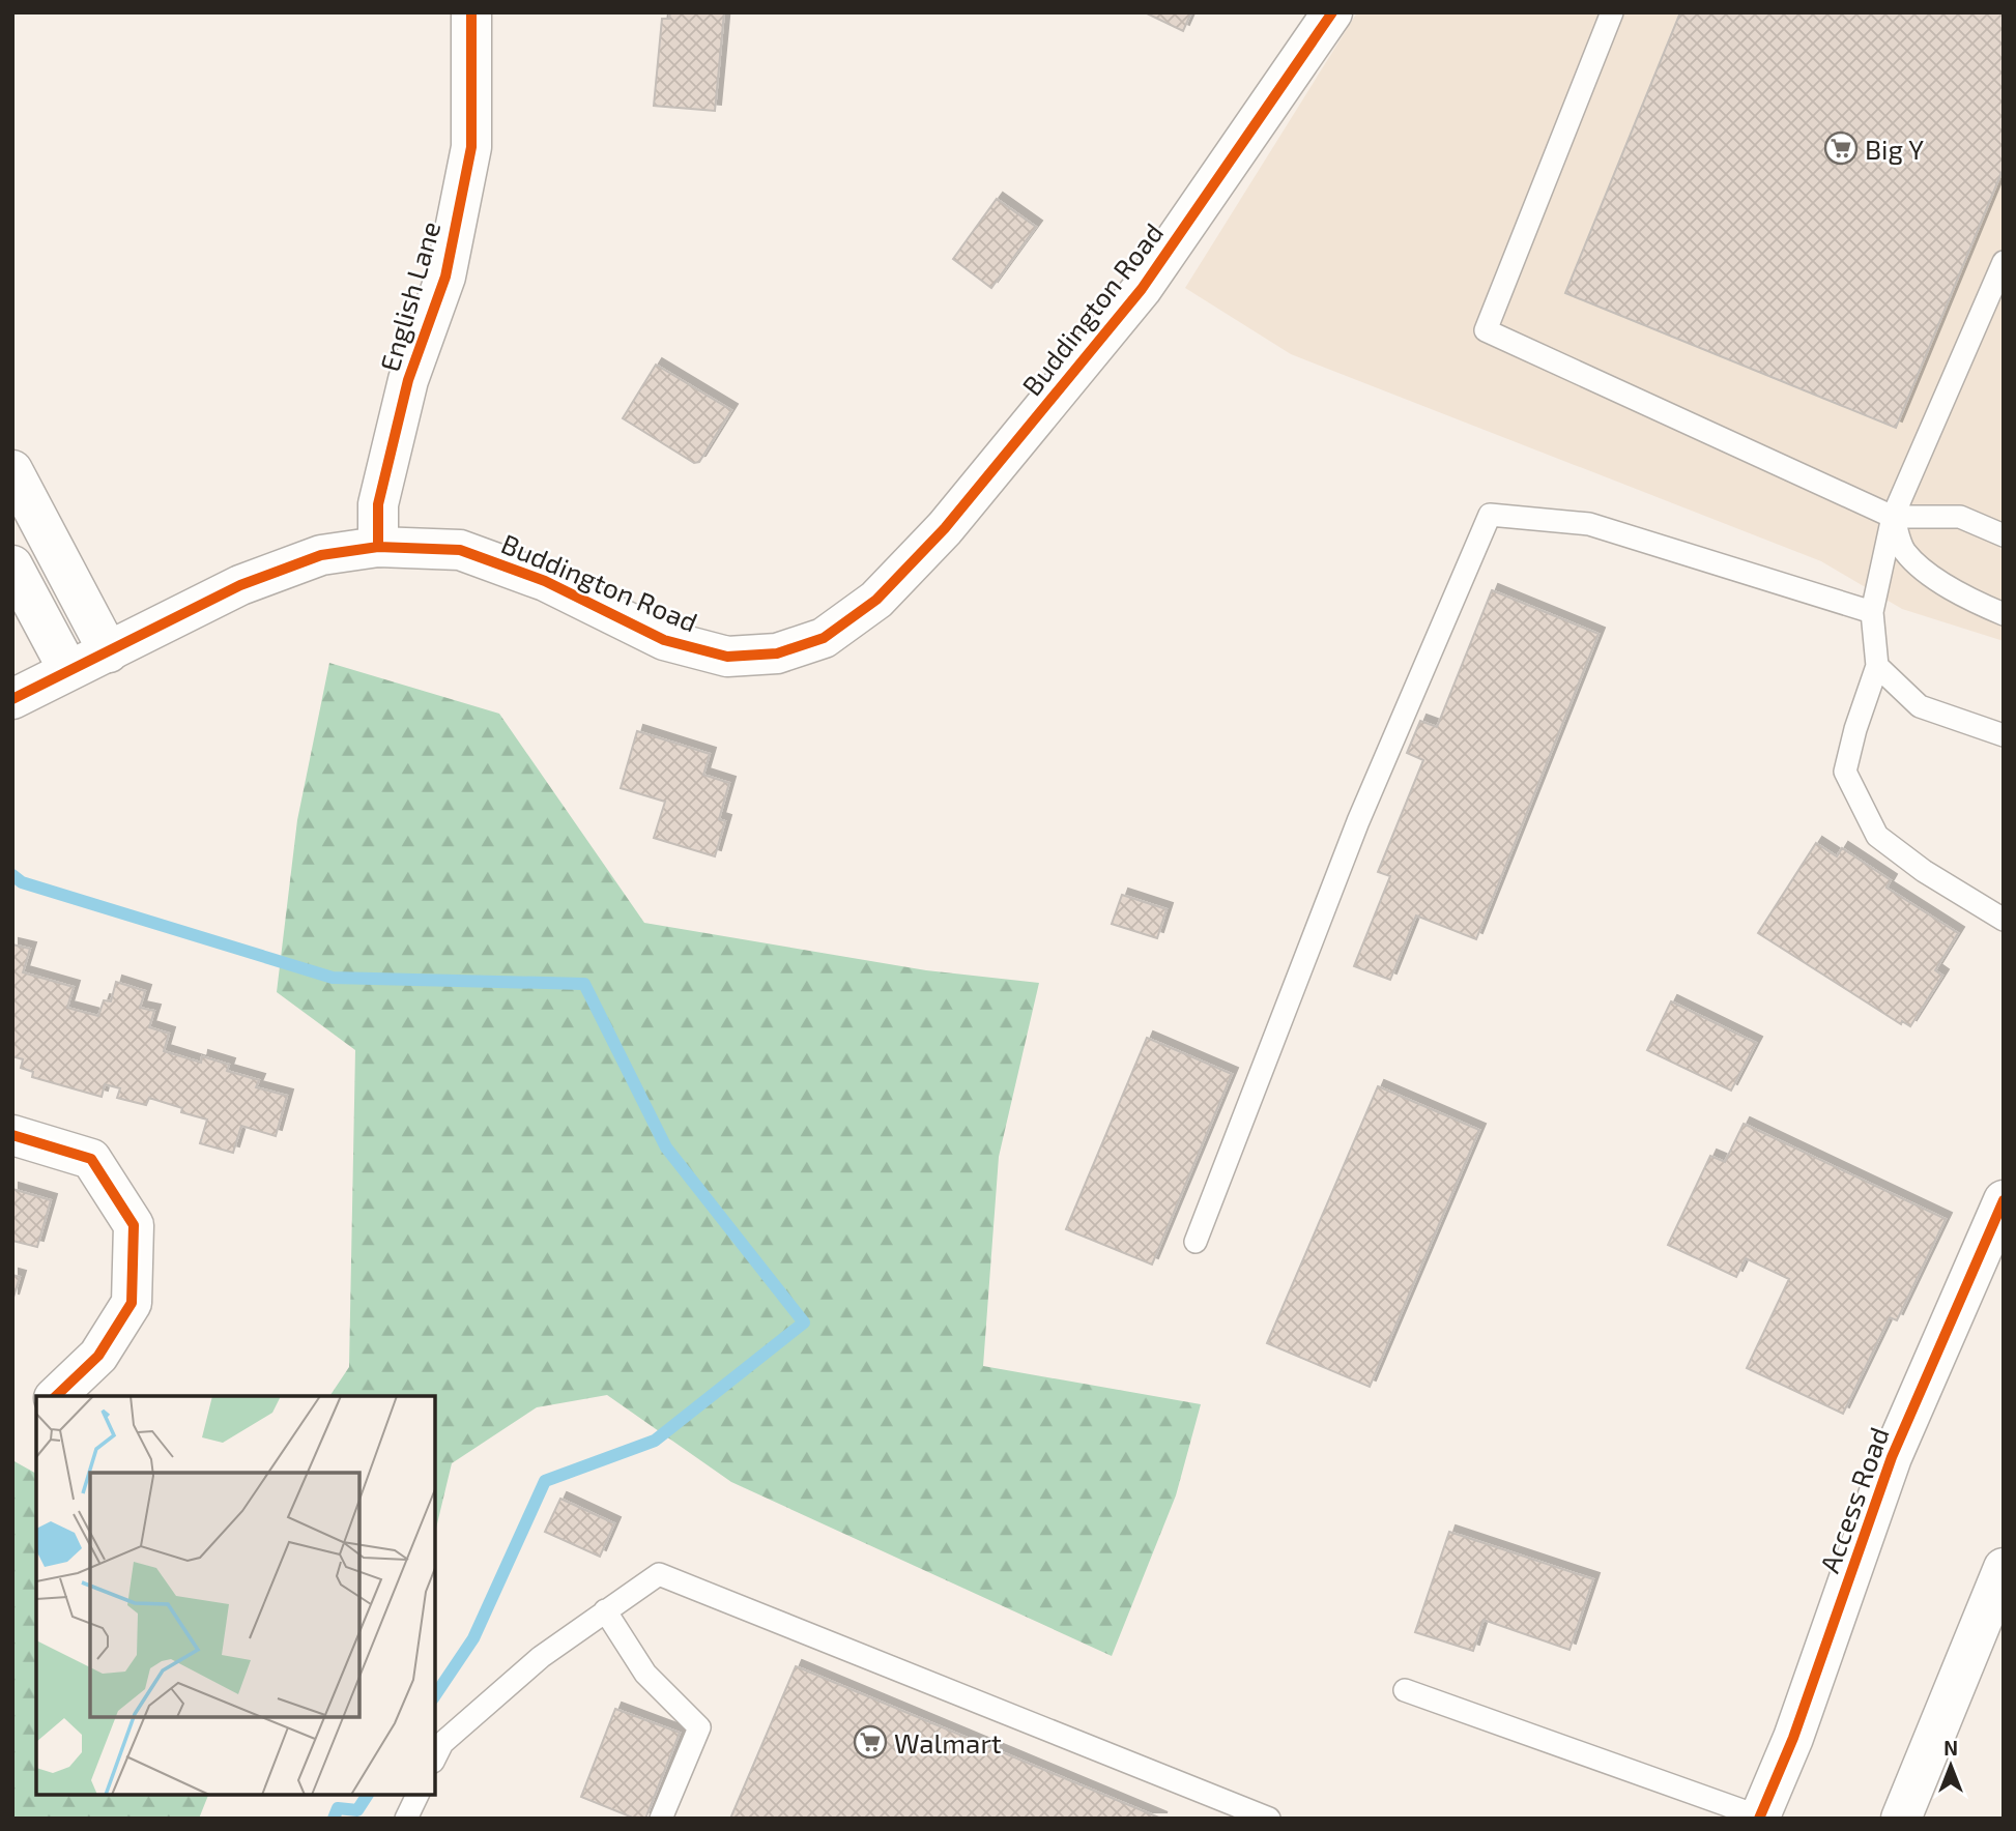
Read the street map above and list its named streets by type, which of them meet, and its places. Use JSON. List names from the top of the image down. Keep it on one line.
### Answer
{"streets":{"street":["English Lane","Buddington Road","Access Road"]},"crossings":[["English Lane","Buddington Road"]],"places":{"supermarket":["Big Y","Walmart"]},"north":"top"}
